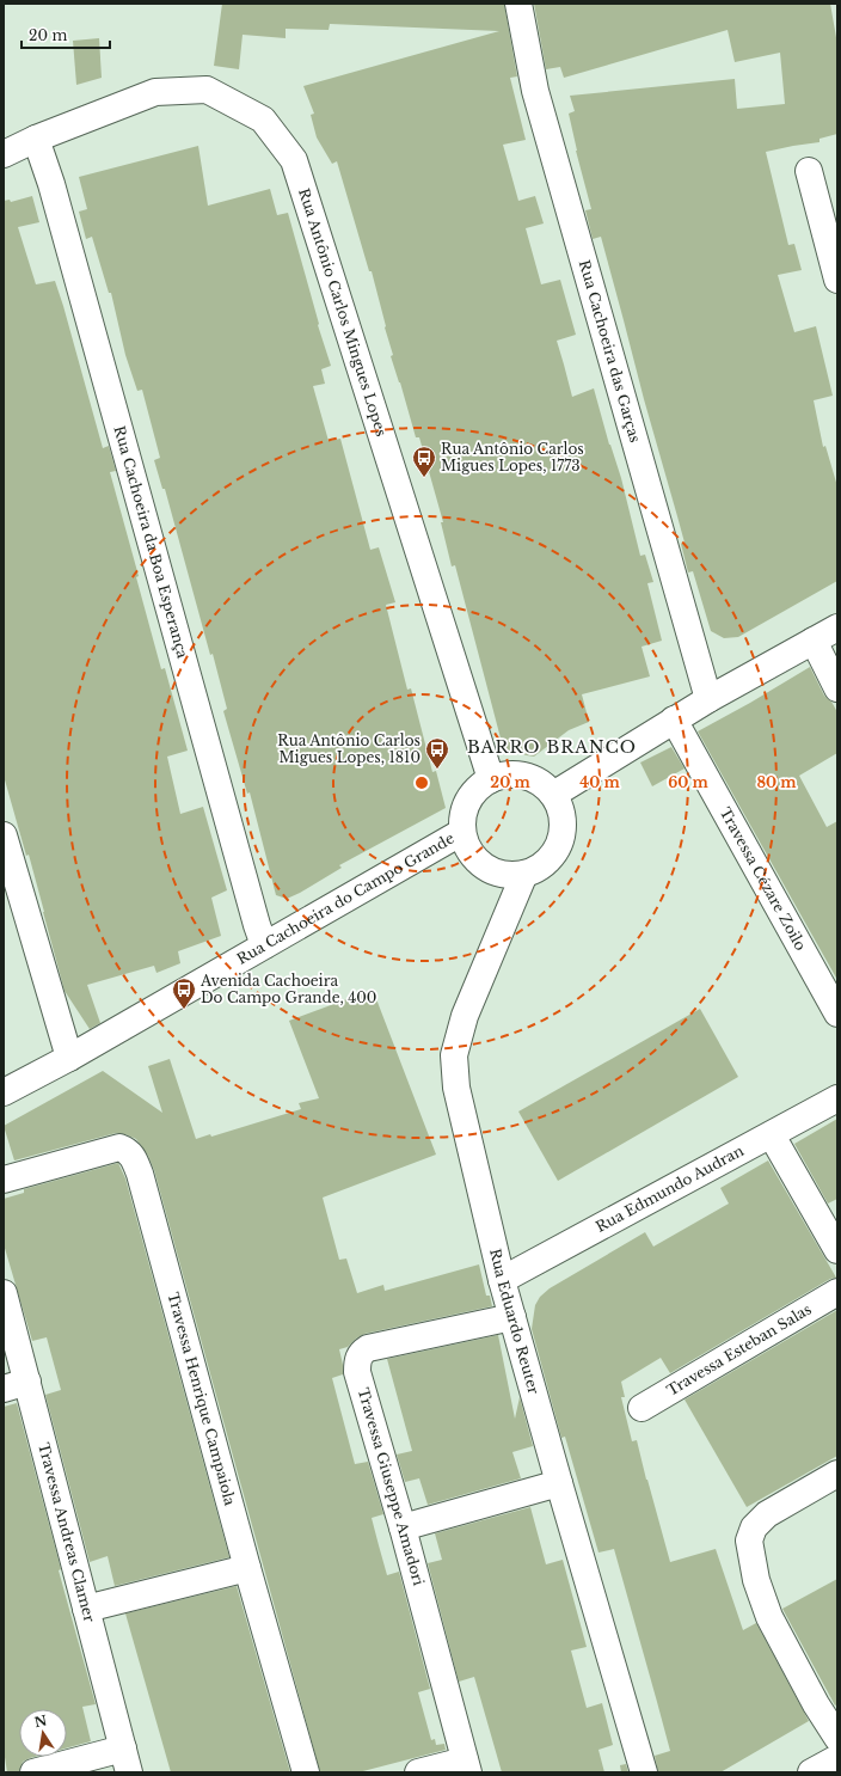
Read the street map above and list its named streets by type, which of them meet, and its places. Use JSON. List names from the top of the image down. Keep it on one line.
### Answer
{"streets":{"street":["Rua Antônio Carlos Mingues Lopes","Rua Cachoeira das Garças","Rua Cachoeira da Boa Esperança","Travessa Cézare Zoilo","Rua Cachoeira do Campo Grande","Rua Edmundo Audran","Rua Eduardo Reuter","Travessa Esteban Salas","Travessa Henrique Campaiola","Travessa Giuseppe Amadori","Travessa Andreas Clamer"]},"crossings":[["Rua Antônio Carlos Mingues Lopes","Rua Cachoeira da Boa Esperança"],["Rua Antônio Carlos Mingues Lopes","Rua Cachoeira do Campo Grande"],["Rua Antônio Carlos Mingues Lopes","Rua Eduardo Reuter"],["Rua Cachoeira da Boa Esperança","Rua Cachoeira do Campo Grande"],["Rua Cachoeira do Campo Grande","Rua Eduardo Reuter"],["Rua Edmundo Audran","Rua Eduardo Reuter"],["Rua Eduardo Reuter","Travessa Giuseppe Amadori"]],"districts":["BARRO BRANCO"],"places":{"bus stop":["Rua Antônio Carlos Migues Lopes, 1773","Rua Antônio Carlos Migues Lopes, 1810","Avenida Cachoeira Do Campo Grande, 400"]},"scale_bar":"20 m","north":"top","rings":["20 m","40 m","60 m","80 m"]}
